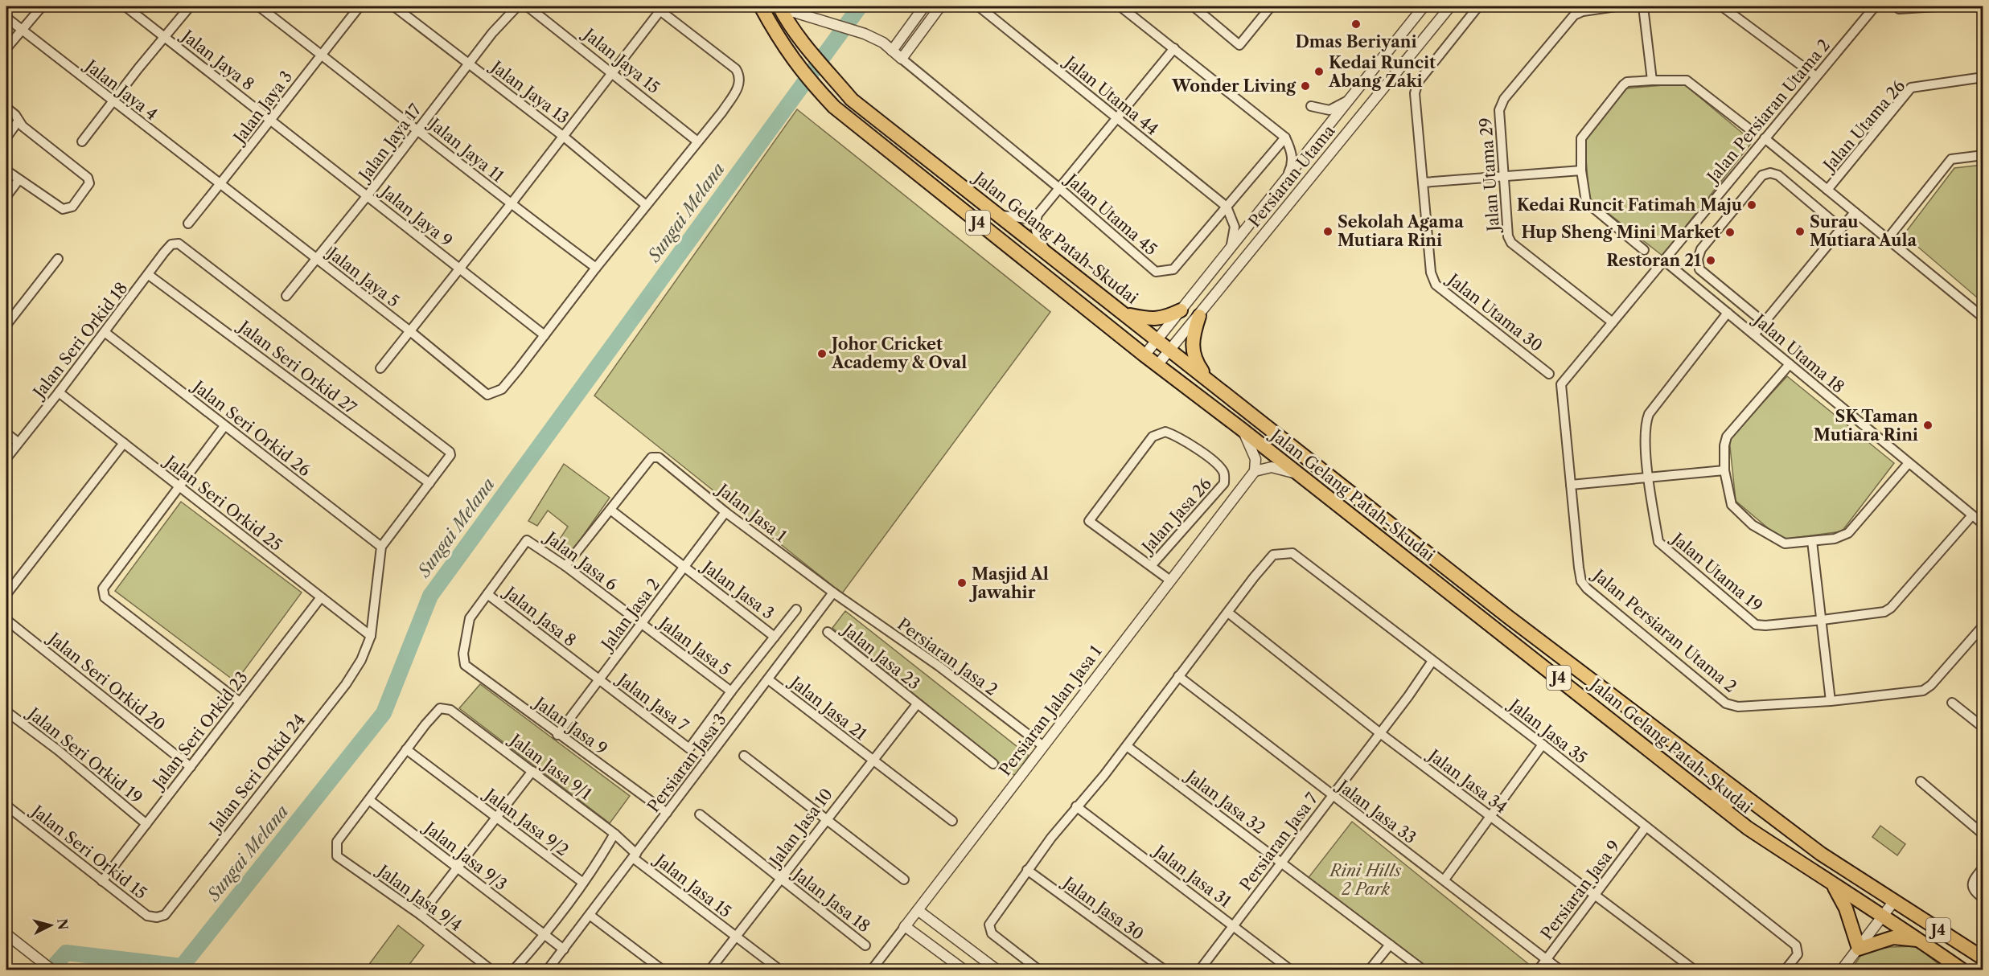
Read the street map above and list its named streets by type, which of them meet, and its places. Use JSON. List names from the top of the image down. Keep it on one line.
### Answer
{"streets":{"main road":["J4","Jalan Gelang Patah-Skudai"],"street":["Jalan Jaya 8","Jalan Jaya 15","Jalan Jaya 4","Jalan Jaya 13","Jalan Utama 44","Jalan Jaya 3","Jalan Persiaran Utama 2","Jalan Utama 26","Jalan Jaya 17","Jalan Jaya 11","Jalan Utama 29","Persiaran Utama","Jalan Utama 45","Jalan Jaya 9","Jalan Jaya 5","Jalan Utama 30","Jalan Seri Orkid 18","Jalan Utama 18","Jalan Seri Orkid 27","Jalan Seri Orkid 26","Jalan Seri Orkid 25","Jalan Jasa 1","Jalan Jasa 26","Jalan Jasa 6","Jalan Utama 19","Jalan Jasa 3","Jalan Jasa 2","Jalan Jasa 8","Jalan Jasa 5","Jalan Jasa 23","Persiaran Jasa 2","Jalan Seri Orkid 20","Jalan Jasa 7","Jalan Jasa 21","Persiaran Jalan Jasa 1","Jalan Jasa 9","Jalan Seri Orkid 23","Jalan Jasa 35","Jalan Seri Orkid 19","Persiaran Jasa 3","Jalan Jasa 9/1","Jalan Seri Orkid 24","Jalan Jasa 34","Jalan Jasa 32","Jalan Jasa 33","Jalan Jasa 9/2","Jalan Jasa 10","Persiaran Jasa 7","Jalan Seri Orkid 15","Jalan Jasa 9/3","Jalan Jasa 31","Jalan Jasa 15","Persiaran Jasa 9","Jalan Jasa 9/4","Jalan Jasa 18","Jalan Jasa 30"]},"crossings":[["Jalan Jaya 8","Jalan Jaya 3"],["Jalan Jaya 8","Jalan Jaya 9"],["Jalan Jaya 4","Jalan Jaya 3"],["Jalan Jaya 4","Jalan Jaya 5"],["Jalan Jaya 13","Jalan Jaya 17"],["Jalan Utama 44","Jalan Utama 45"],["Jalan Jaya 3","Jalan Jaya 11"],["Jalan Jaya 3","Jalan Jaya 9"],["Jalan Jaya 3","Jalan Jaya 5"],["Jalan Persiaran Utama 2","Jalan Utama 29"],["Jalan Persiaran Utama 2","Jalan Utama 18"],["Jalan Jaya 17","Jalan Jaya 11"],["Jalan Jaya 17","Jalan Jaya 9"],["Jalan Jaya 17","Jalan Jaya 5"],["Persiaran Utama","Jalan Gelang Patah-Skudai"],["Jalan Jaya 9","Jalan Jaya 5"],["Jalan Seri Orkid 18","Jalan Seri Orkid 27"],["Jalan Seri Orkid 18","Jalan Seri Orkid 26"],["Jalan Seri Orkid 18","Jalan Seri Orkid 25"],["Jalan Utama 18","Jalan Utama 19"],["Jalan Seri Orkid 26","Jalan Seri Orkid 24"],["Jalan Seri Orkid 25","Jalan Seri Orkid 23"],["Jalan Seri Orkid 25","Jalan Seri Orkid 24"],["Jalan Jasa 1","Jalan Jasa 3"],["Jalan Jasa 1","Jalan Jasa 2"],["Jalan Jasa 1","Persiaran Jasa 2"],["Jalan Jasa 1","Persiaran Jasa 3"],["Jalan Jasa 6","Jalan Jasa 2"],["Jalan Jasa 6","Jalan Jasa 8"],["Jalan Jasa 6","Jalan Jasa 5"],["Jalan Jasa 6","Jalan Jasa 9"],["Jalan Jasa 3","Jalan Jasa 2"],["Jalan Jasa 2","Jalan Jasa 8"],["Jalan Jasa 2","Jalan Jasa 5"],["Jalan Jasa 2","Jalan Jasa 7"],["Jalan Jasa 2","Jalan Jasa 9"],["Jalan Jasa 8","Jalan Jasa 7"],["Jalan Jasa 8","Jalan Jasa 9"],["Jalan Jasa 5","Jalan Jasa 7"],["Jalan Jasa 23","Jalan Jasa 10"],["Persiaran Jasa 2","Persiaran Jalan Jasa 1"],["Persiaran Jasa 2","Persiaran Jasa 3"],["Jalan Seri Orkid 20","Jalan Seri Orkid 23"],["Jalan Jasa 21","Persiaran Jasa 3"],["Jalan Jasa 21","Jalan Jasa 10"],["Jalan Jasa 9","Persiaran Jasa 3"],["Jalan Seri Orkid 23","Jalan Seri Orkid 19"],["Jalan Seri Orkid 23","Jalan Seri Orkid 15"],["Jalan Jasa 35","Jalan Jasa 34"],["Jalan Jasa 35","Persiaran Jasa 7"],["Jalan Jasa 35","Persiaran Jasa 9"],["Persiaran Jasa 3","Jalan Jasa 9/1"],["Persiaran Jasa 3","Jalan Jasa 15"],["Jalan Jasa 9/1","Jalan Jasa 9/2"],["Jalan Jasa 9/1","Jalan Jasa 15"],["Jalan Seri Orkid 24","Jalan Seri Orkid 15"],["Jalan Jasa 34","Persiaran Jasa 7"],["Jalan Jasa 34","Persiaran Jasa 9"],["Jalan Jasa 32","Persiaran Jasa 7"],["Jalan Jasa 33","Persiaran Jasa 7"],["Jalan Jasa 33","Persiaran Jasa 9"],["Jalan Jasa 10","Jalan Jasa 15"],["Jalan Jasa 10","Jalan Jasa 18"],["Persiaran Jasa 7","Jalan Jasa 31"],["Jalan Jasa 9/3","Jalan Jasa 9/4"]],"water":["Sungai Melana"],"parks":["Rini Hills 2 Park"],"places":["Dmas Beriyani","Kedai Runcit Abang Zaki","Wonder Living","Kedai Runcit Fatimah Maju","Sekolah Agama Mutiara Rini","Surau Mutiara Aula","Hup Sheng Mini Market","Restoran 21","Johor Cricket Academy & Oval","SK Taman Mutiara Rini","Masjid Al Jawahir"],"north":"right"}
